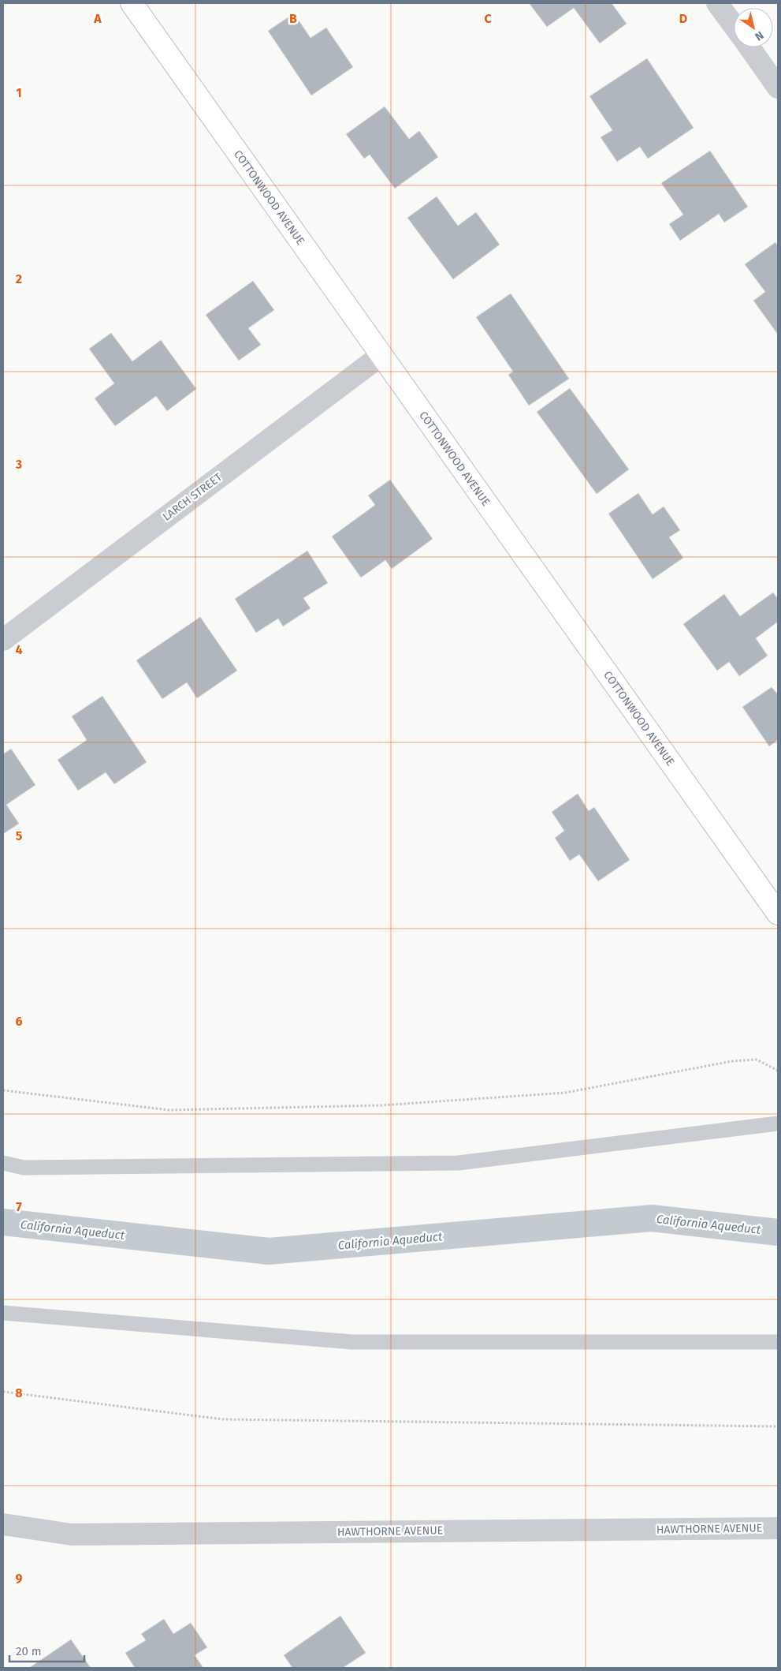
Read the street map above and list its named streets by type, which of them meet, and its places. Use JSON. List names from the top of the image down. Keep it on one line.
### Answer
{"streets":{"street":["COTTONWOOD AVENUE","LARCH STREET","HAWTHORNE AVENUE"]},"crossings":[["COTTONWOOD AVENUE","LARCH STREET"]],"water":["California Aqueduct"],"scale_bar":"20 m","north":"bottom right","grid":{"columns":["A","B","C","D"],"rows":["1","2","3","4","5","6","7","8","9"]}}
